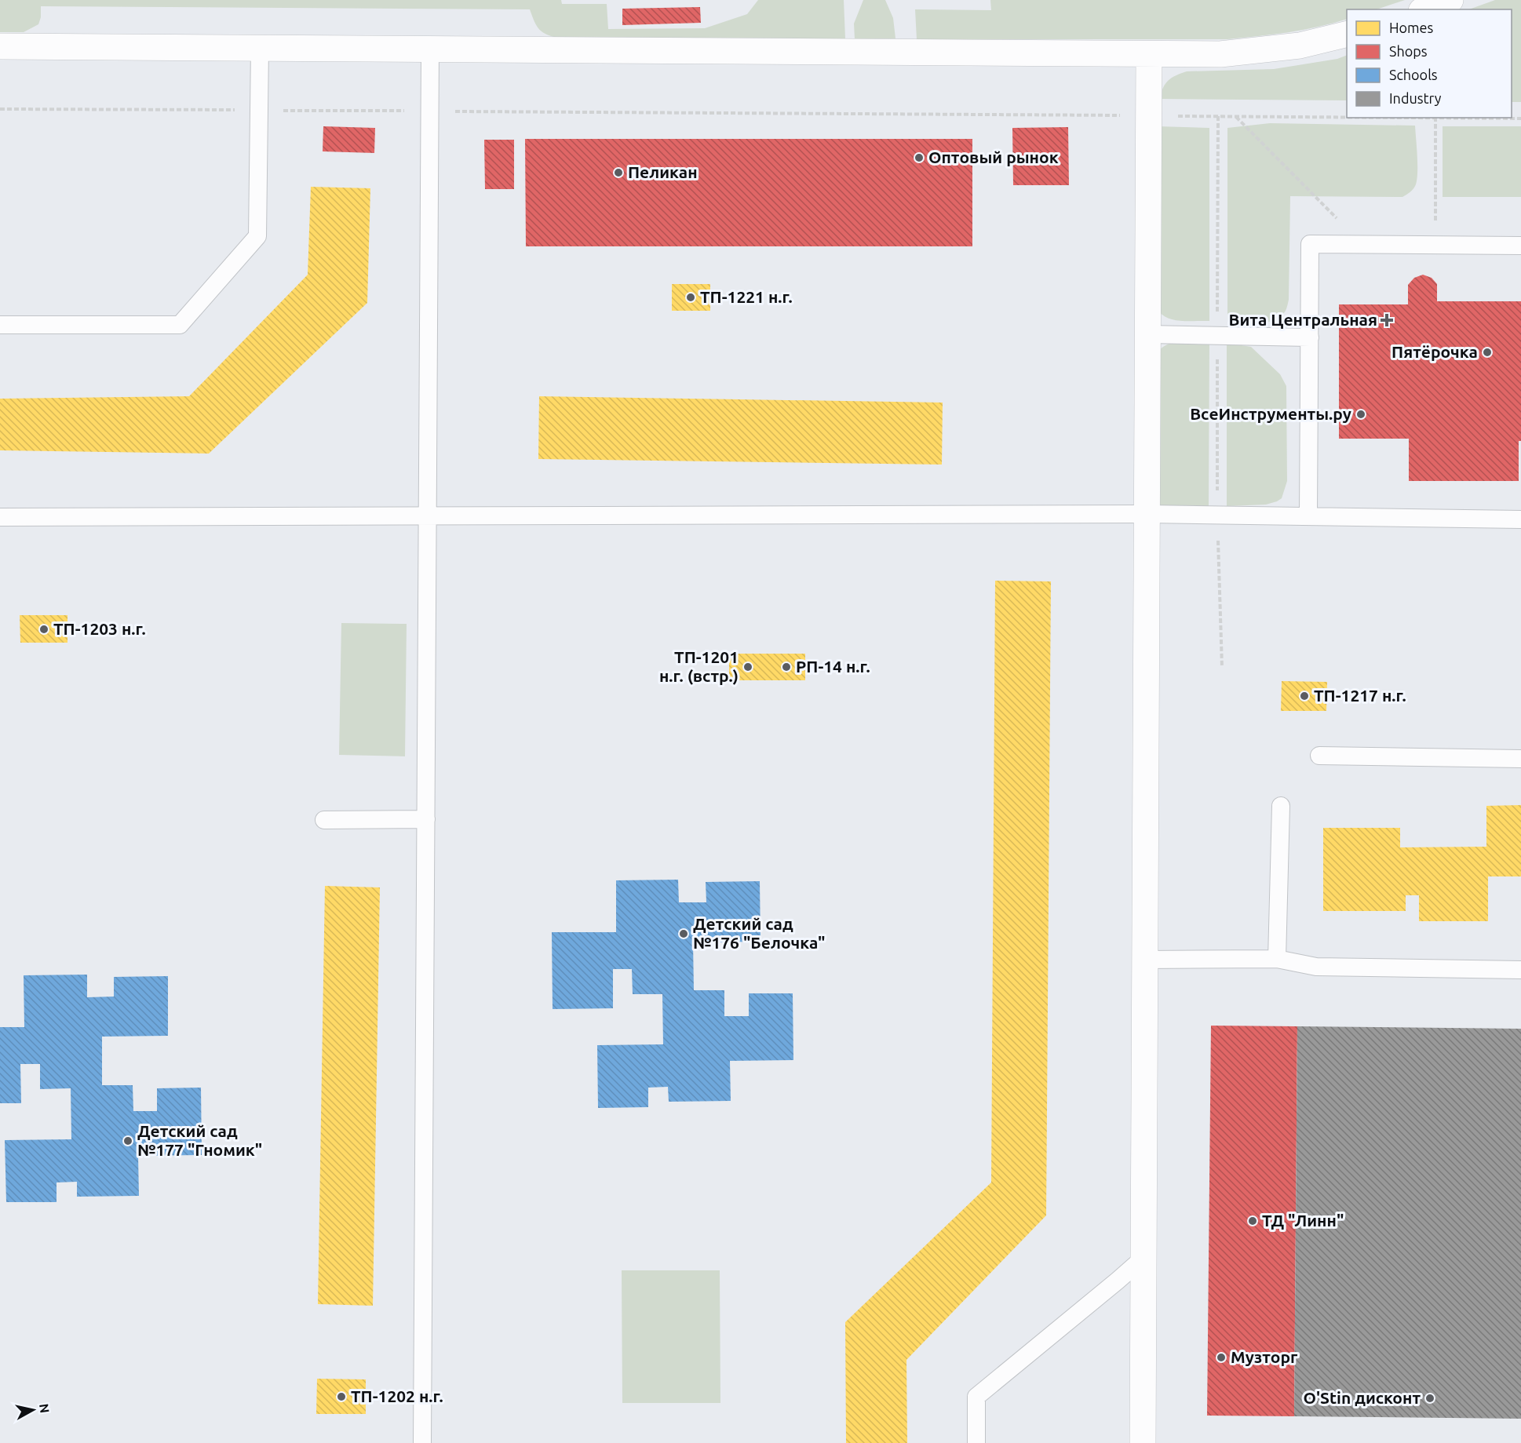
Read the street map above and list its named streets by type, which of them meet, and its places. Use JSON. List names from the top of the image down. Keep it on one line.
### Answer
{"places":{"other":["Оптовый рынок","Пеликан","ТП-1221 н.г.","Пятёрочка","ВсеИнструменты.ру","ТП-1203 н.г.","ТП-1201 н.г. (встр.)","РП-14 н.г.","ТП-1217 н.г.","Детский сад №176 \"Белочка\"","Детский сад №177 \"Гномик\"","ТД \"Линн\"","Музторг","ТП-1202 н.г.","O'Stin дисконт"],"health":["Вита Центральная"]},"legend":["Homes","Shops","Schools","Industry"],"north":"right"}
